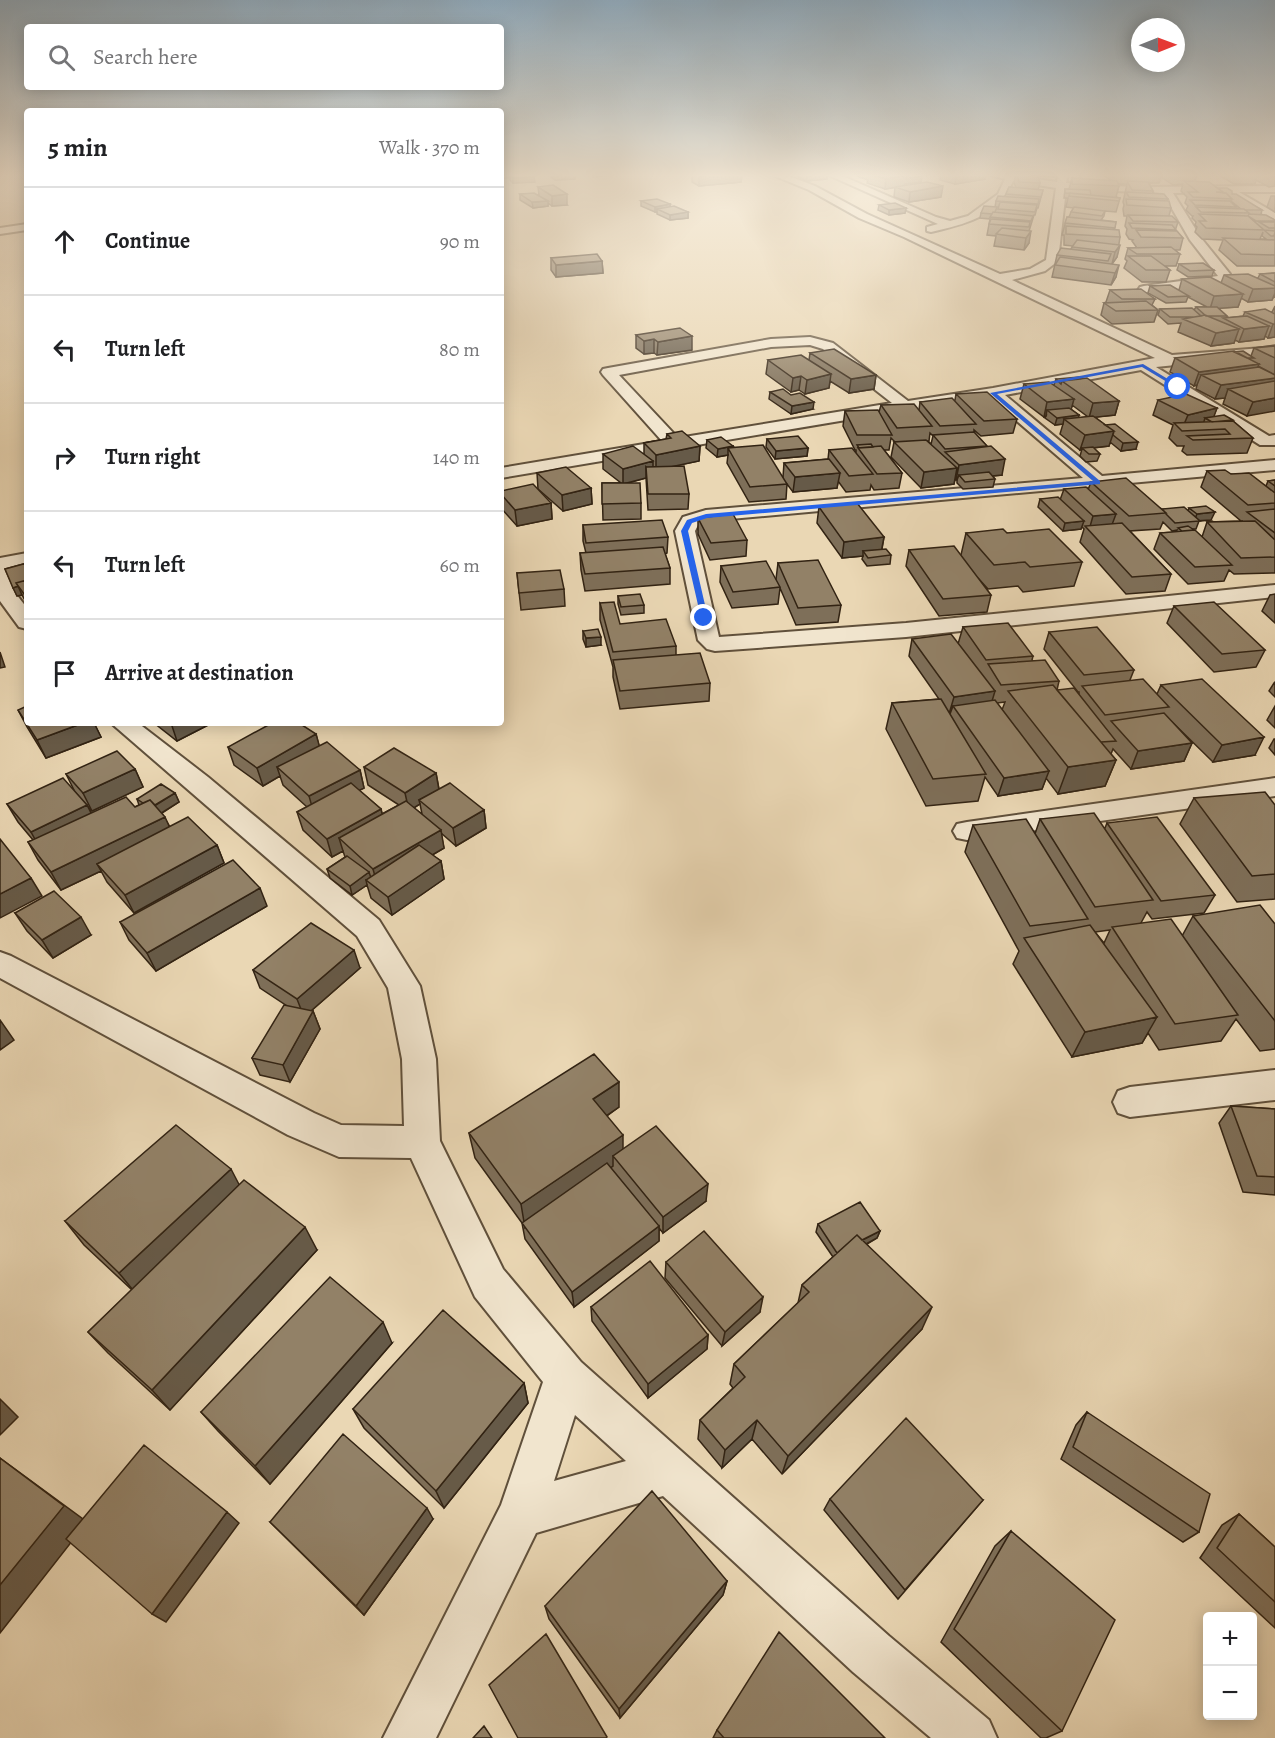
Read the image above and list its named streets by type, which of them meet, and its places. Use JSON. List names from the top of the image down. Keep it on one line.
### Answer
{"north":"right","page":{"search":"Search here","heading":["5 min","Walk · 370 m"],"list":[["Continue","90 m"],["Turn left","80 m"],["Turn right","140 m"],["Turn left","60 m"],"Arrive at destination"],"map_buttons":["+","−"]}}
